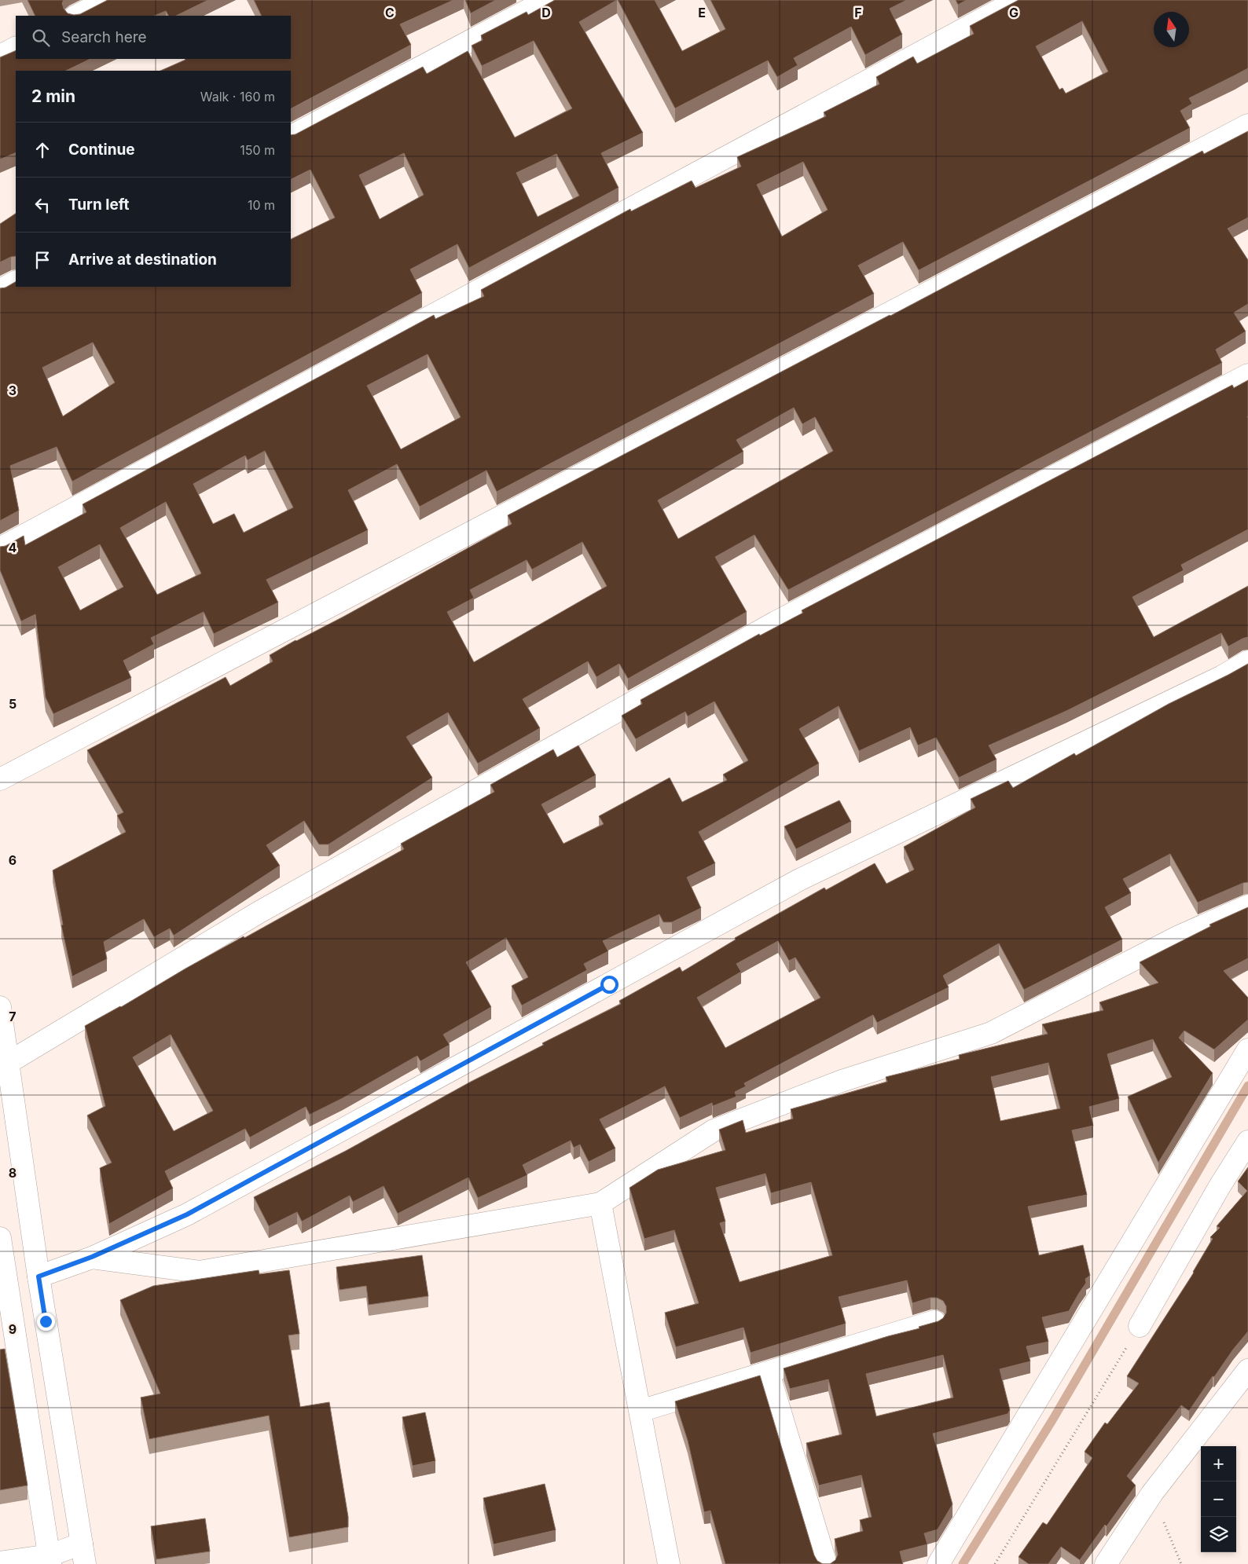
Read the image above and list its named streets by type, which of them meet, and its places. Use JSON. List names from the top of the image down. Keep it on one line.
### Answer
{"north":"top","page":{"search":"Search here","heading":["2 min","Walk · 160 m"],"list":[["Continue","150 m"],["Turn left","10 m"],"Arrive at destination"],"map_buttons":["+","−"]},"grid":{"columns":["C","D","E","F","G"],"rows":["3","4","5","6","7","8","9"]}}
